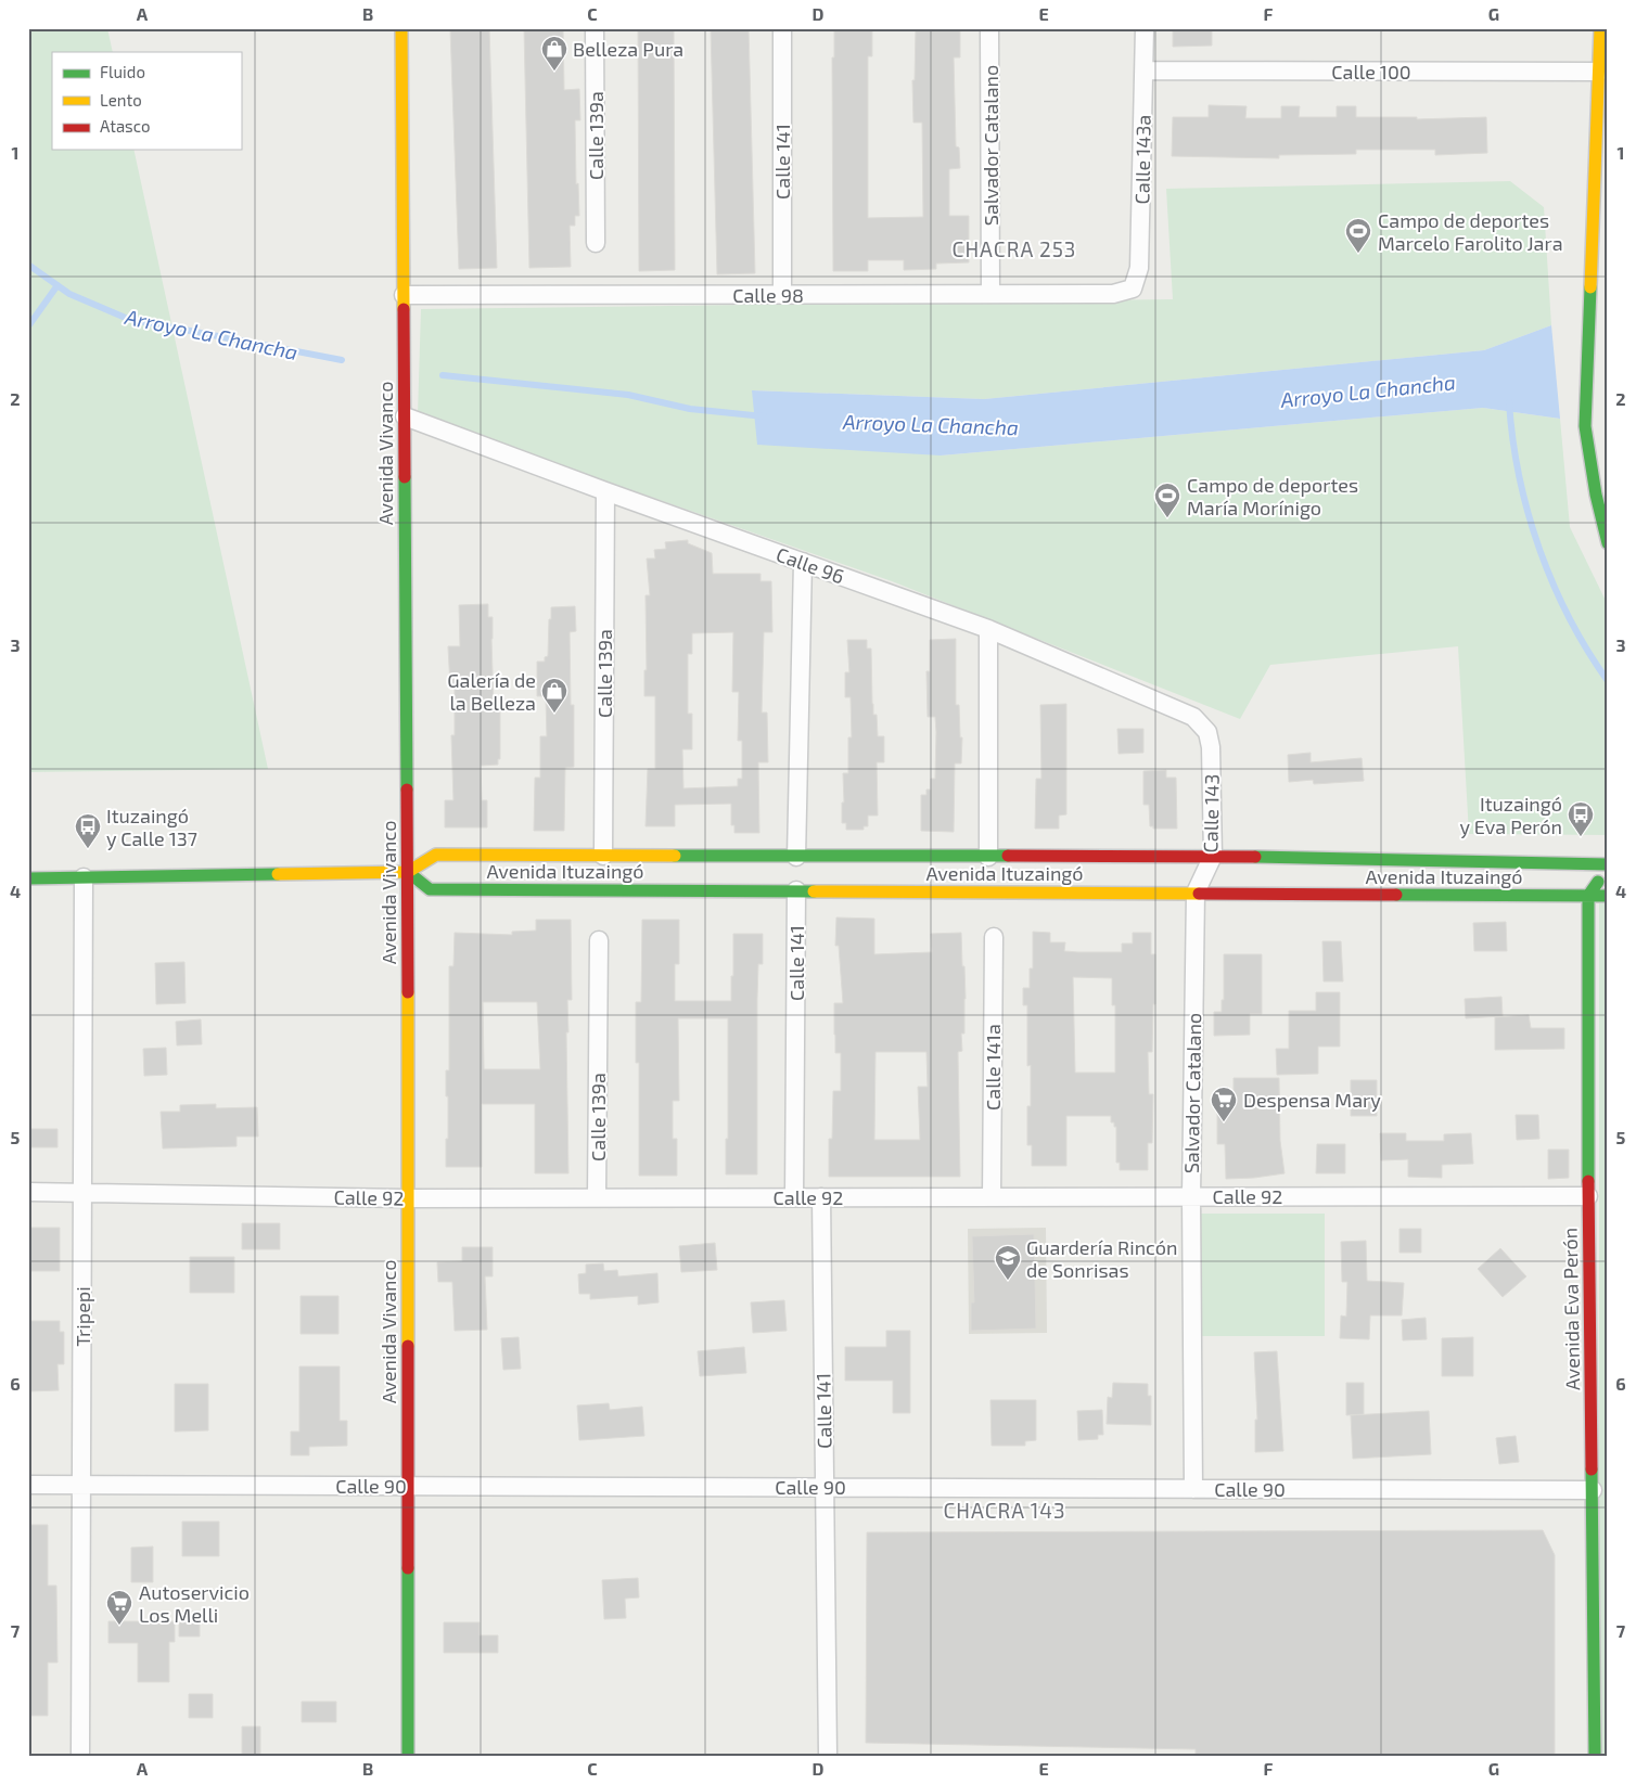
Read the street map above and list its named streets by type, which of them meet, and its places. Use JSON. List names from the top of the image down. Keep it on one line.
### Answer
{"streets":{"main road":["Avenida Vivanco","Avenida Ituzaingó","Avenida Eva Perón"],"street":["Calle 100","Calle 139a","Salvador Catalano","Calle 143a","Calle 141","Calle 98","Calle 96","Calle 143","Calle 141a","Calle 92","Tripepi","Calle 90"]},"crossings":[["Calle 100","Calle 143a"],["Calle 139a","Calle 96"],["Calle 139a","Avenida Ituzaingó"],["Calle 139a","Calle 92"],["Salvador Catalano","Calle 98"],["Salvador Catalano","Calle 143"],["Salvador Catalano","Avenida Ituzaingó"],["Salvador Catalano","Calle 92"],["Salvador Catalano","Calle 90"],["Calle 143a","Calle 98"],["Calle 141","Calle 98"],["Calle 141","Avenida Ituzaingó"],["Calle 141","Calle 92"],["Calle 141","Calle 90"],["Calle 98","Avenida Vivanco"],["Avenida Vivanco","Calle 96"],["Avenida Vivanco","Avenida Ituzaingó"],["Avenida Vivanco","Calle 92"],["Avenida Vivanco","Calle 90"],["Calle 96","Calle 143"],["Calle 143","Avenida Ituzaingó"],["Avenida Ituzaingó","Avenida Eva Perón"],["Calle 141a","Calle 92"],["Calle 92","Avenida Eva Perón"],["Calle 92","Tripepi"],["Avenida Eva Perón","Calle 90"],["Tripepi","Calle 90"]],"districts":["CHACRA 253","CHACRA 143"],"water":["Arroyo La Chancha"],"places":{"shop":["Belleza Pura","Galería de la Belleza"],"sports":["Campo de deportes Marcelo Farolito Jara","Campo de deportes María Morínigo"],"bus stop":["Ituzaingó y Eva Perón","Ituzaingó y Calle 137"],"supermarket":["Despensa Mary","Autoservicio Los Melli"],"school or university":["Guardería Rincón de Sonrisas"]},"legend":["Fluido","Lento","Atasco"],"grid":{"columns":["A","B","C","D","E","F","G"],"rows":["1","2","3","4","5","6","7"]}}
